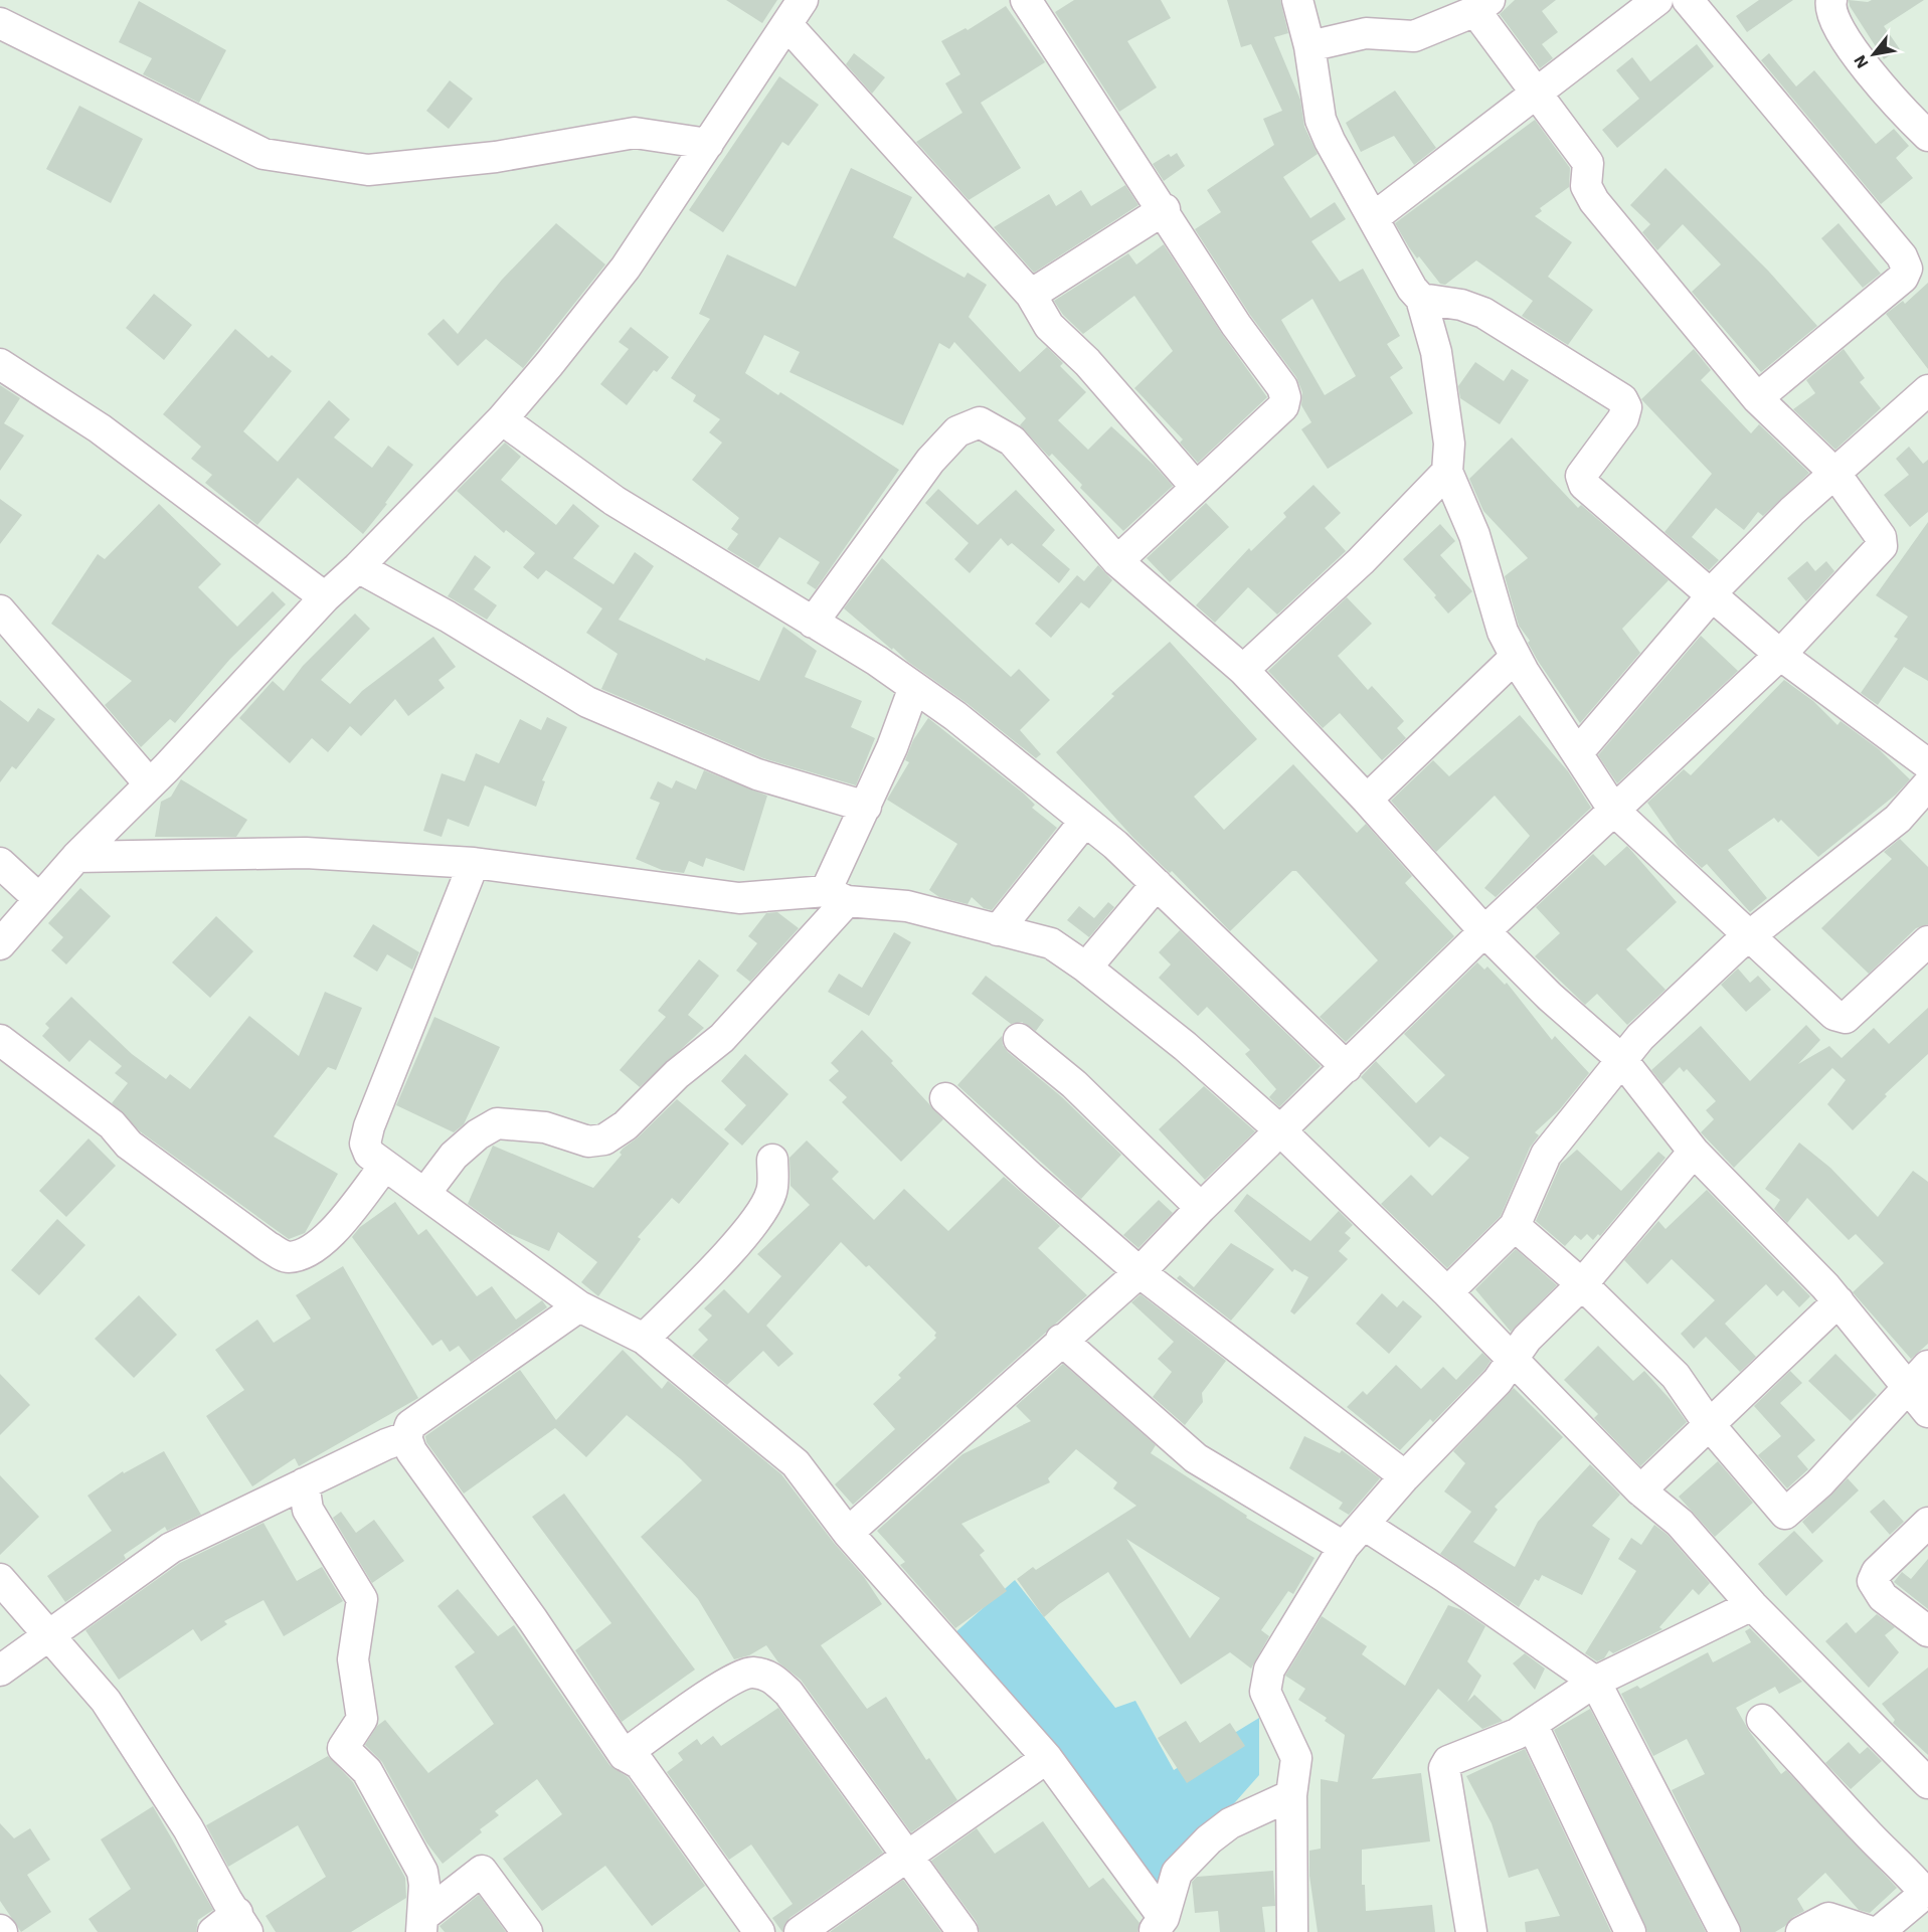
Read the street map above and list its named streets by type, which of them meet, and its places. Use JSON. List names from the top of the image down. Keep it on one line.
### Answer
{"north":"bottom left"}
